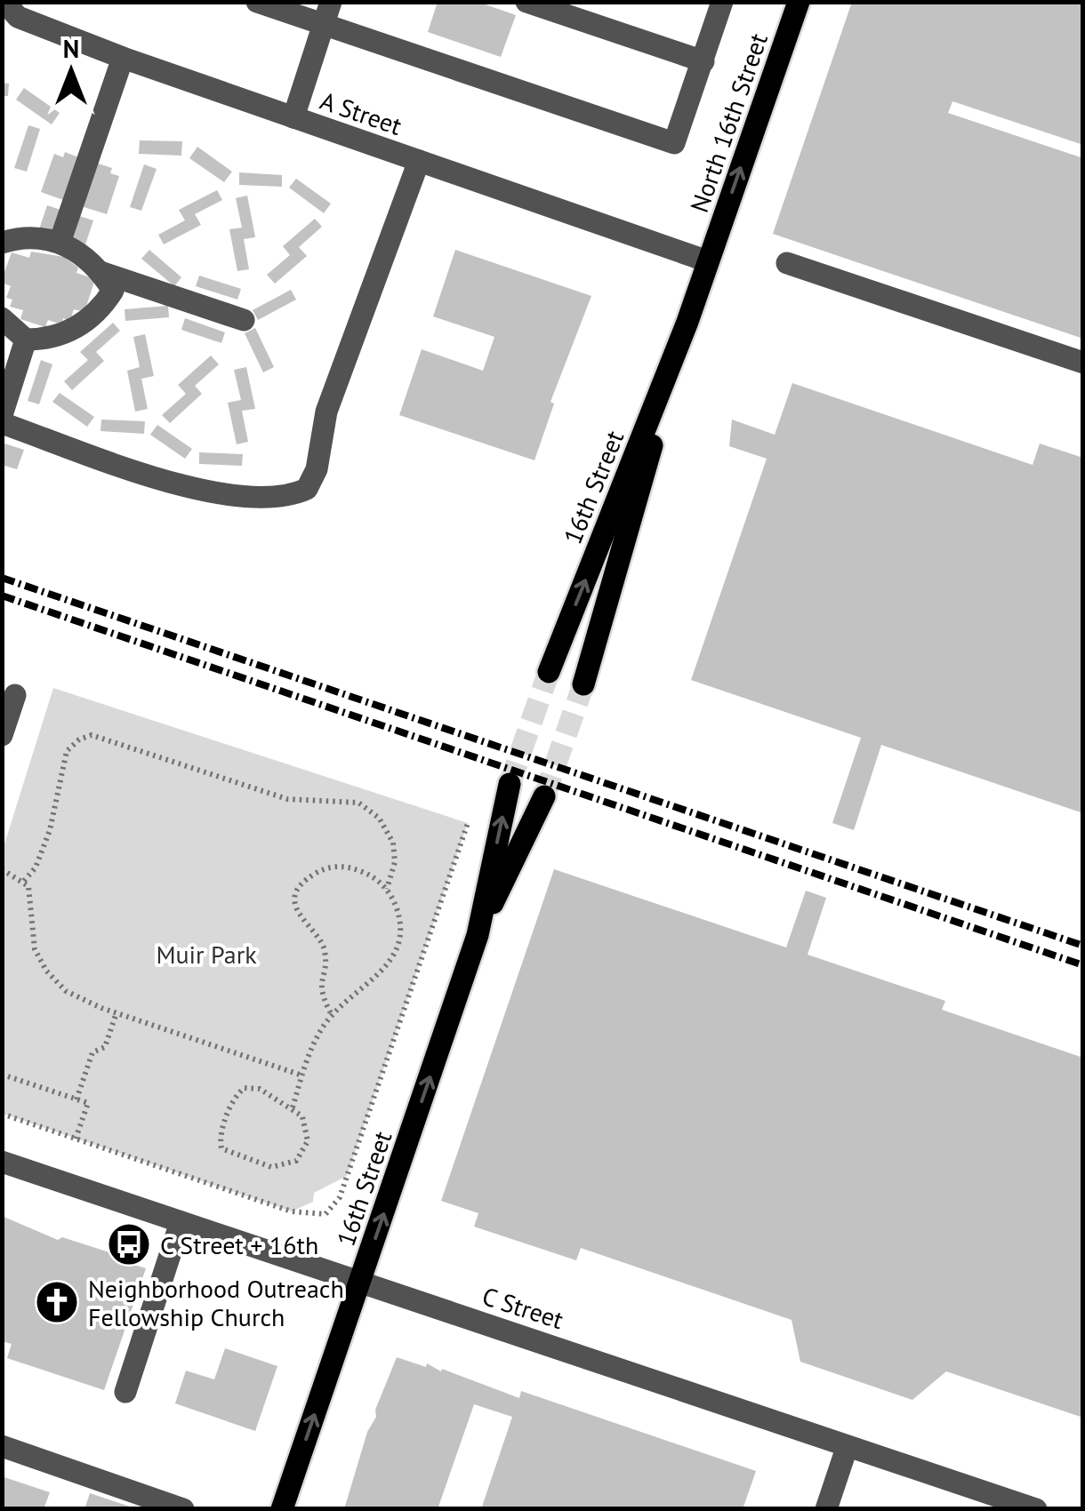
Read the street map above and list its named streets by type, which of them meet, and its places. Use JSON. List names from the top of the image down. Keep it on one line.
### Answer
{"streets":{"main road":["North 16th Street","16th Street"],"street":["A Street","C Street"]},"crossings":[["A Street","North 16th Street"],["A Street","16th Street"],["North 16th Street","16th Street"],["16th Street","C Street"]],"one_way":["North 16th Street"],"parks":["Muir Park"],"places":{"bus stop":["C Street + 16th"],"church":["Neighborhood Outreach Fellowship Church"]},"north":"top"}
